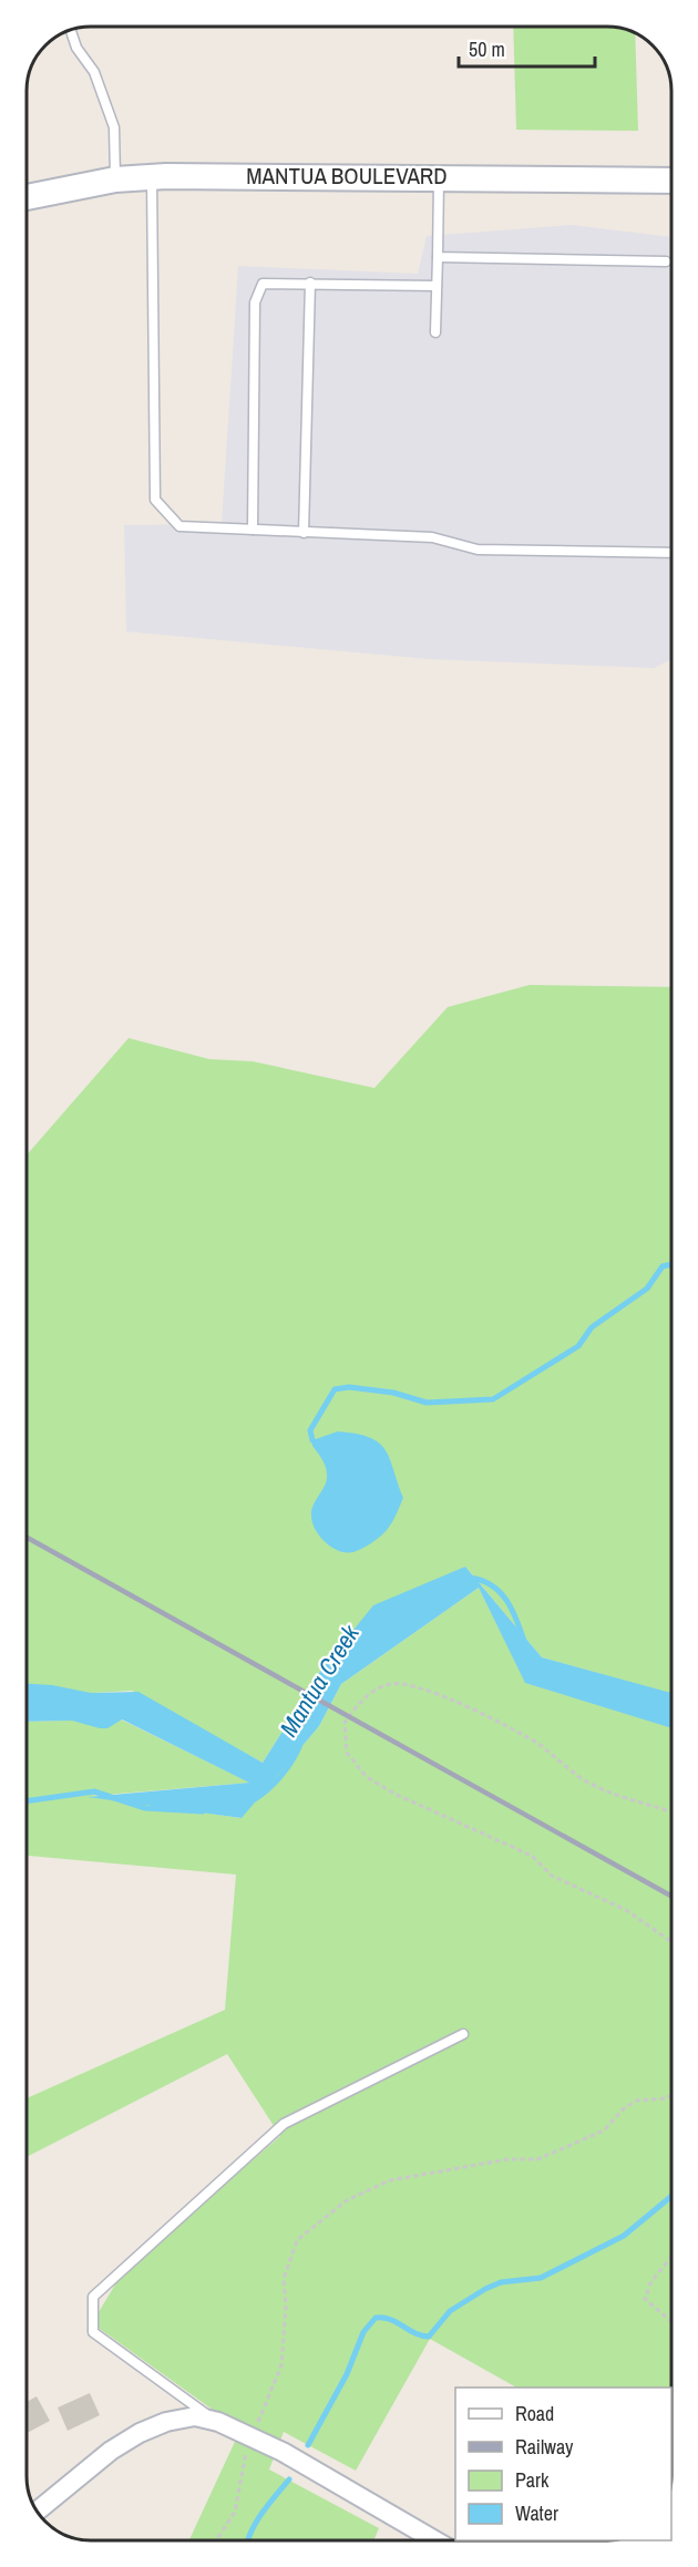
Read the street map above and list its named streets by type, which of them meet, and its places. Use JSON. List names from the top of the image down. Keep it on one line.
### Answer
{"streets":{"main road":["MANTUA BOULEVARD"]},"water":["Mantua Creek"],"legend":["Road","Railway","Park","Water"],"scale_bar":"50 m"}
